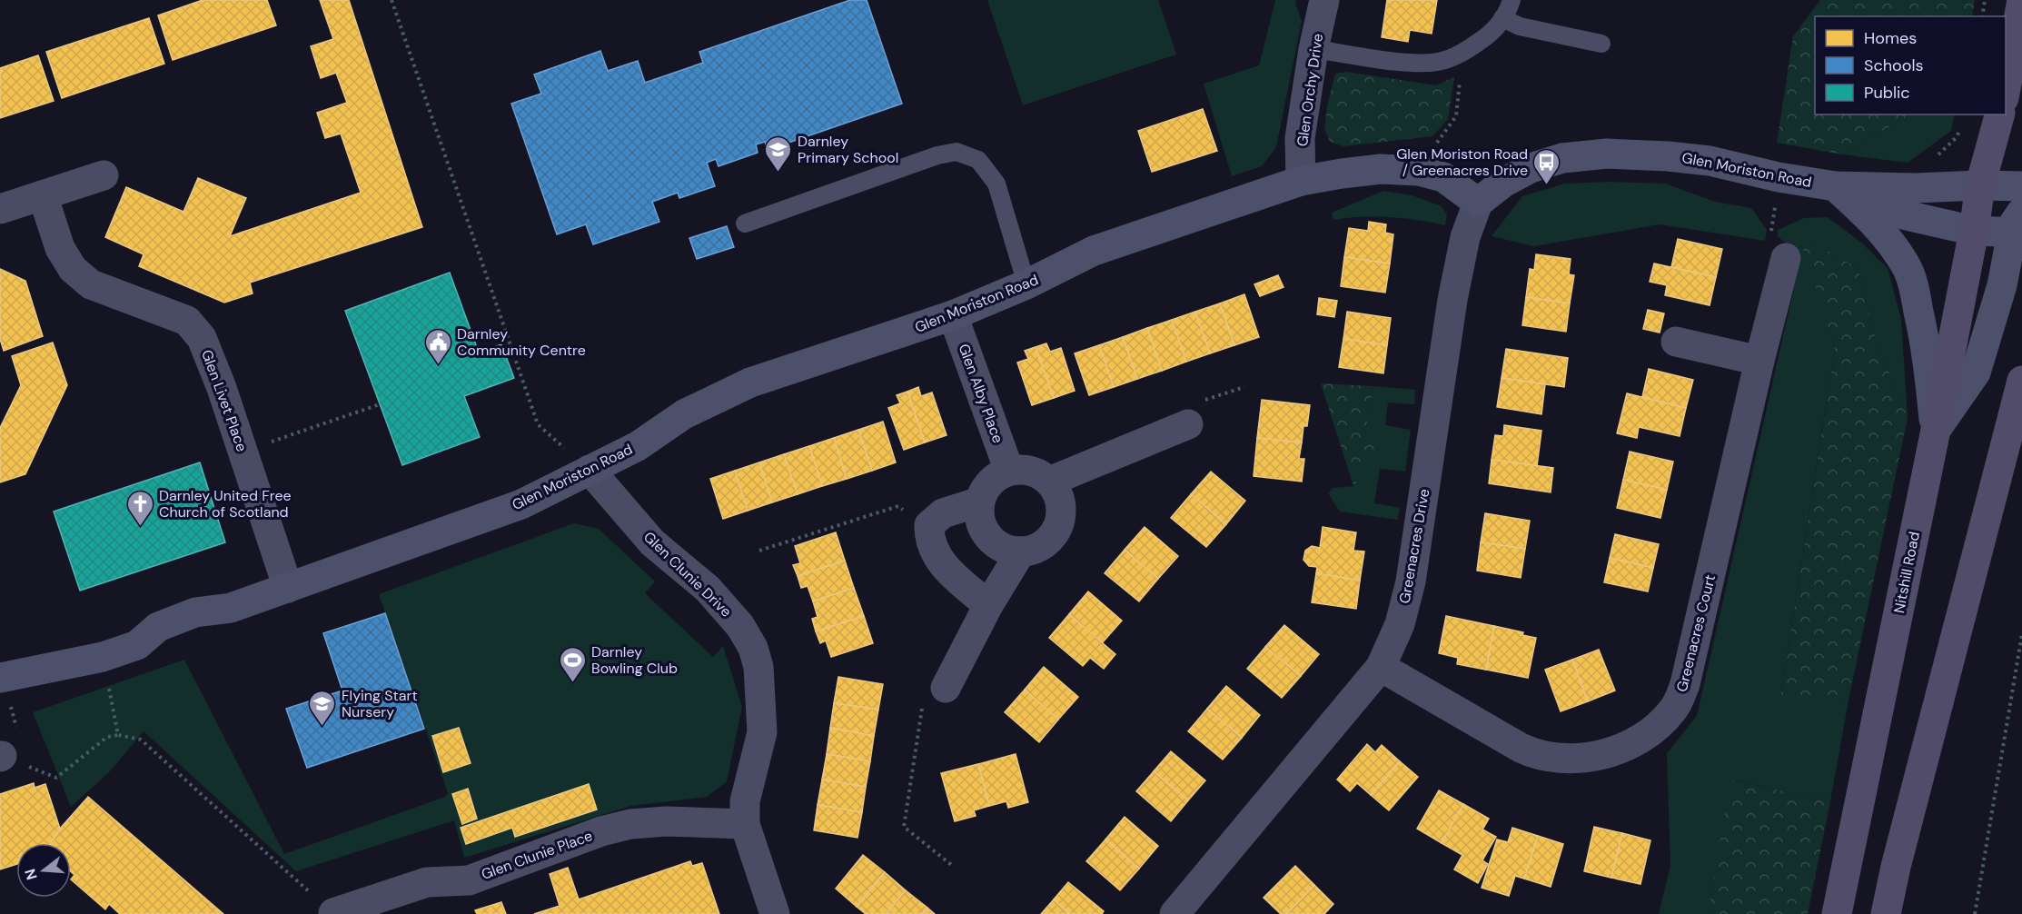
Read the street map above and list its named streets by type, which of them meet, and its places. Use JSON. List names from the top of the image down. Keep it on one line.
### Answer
{"streets":{"main road":["Nitshill Road"],"street":["Glen Orchy Drive","Glen Moriston Road","Glen Alby Place","Glen Livet Place","Greenacres Drive","Glen Clunie Drive","Greenacres Court","Glen Clunie Place"]},"crossings":[["Glen Orchy Drive","Glen Moriston Road"],["Glen Moriston Road","Glen Alby Place"],["Glen Moriston Road","Glen Livet Place"],["Glen Moriston Road","Greenacres Drive"],["Glen Moriston Road","Nitshill Road"],["Glen Moriston Road","Glen Clunie Drive"],["Greenacres Drive","Greenacres Court"],["Glen Clunie Drive","Glen Clunie Place"]],"places":{"school or university":["Darnley Primary School","Flying Start Nursery"],"bus stop":["Glen Moriston Road / Greenacres Drive"],"public building":["Darnley Community Centre"],"church":["Darnley United Free Church of Scotland"],"sports":["Darnley Bowling Club"]},"legend":["Homes","Schools","Public"],"north":"left"}
